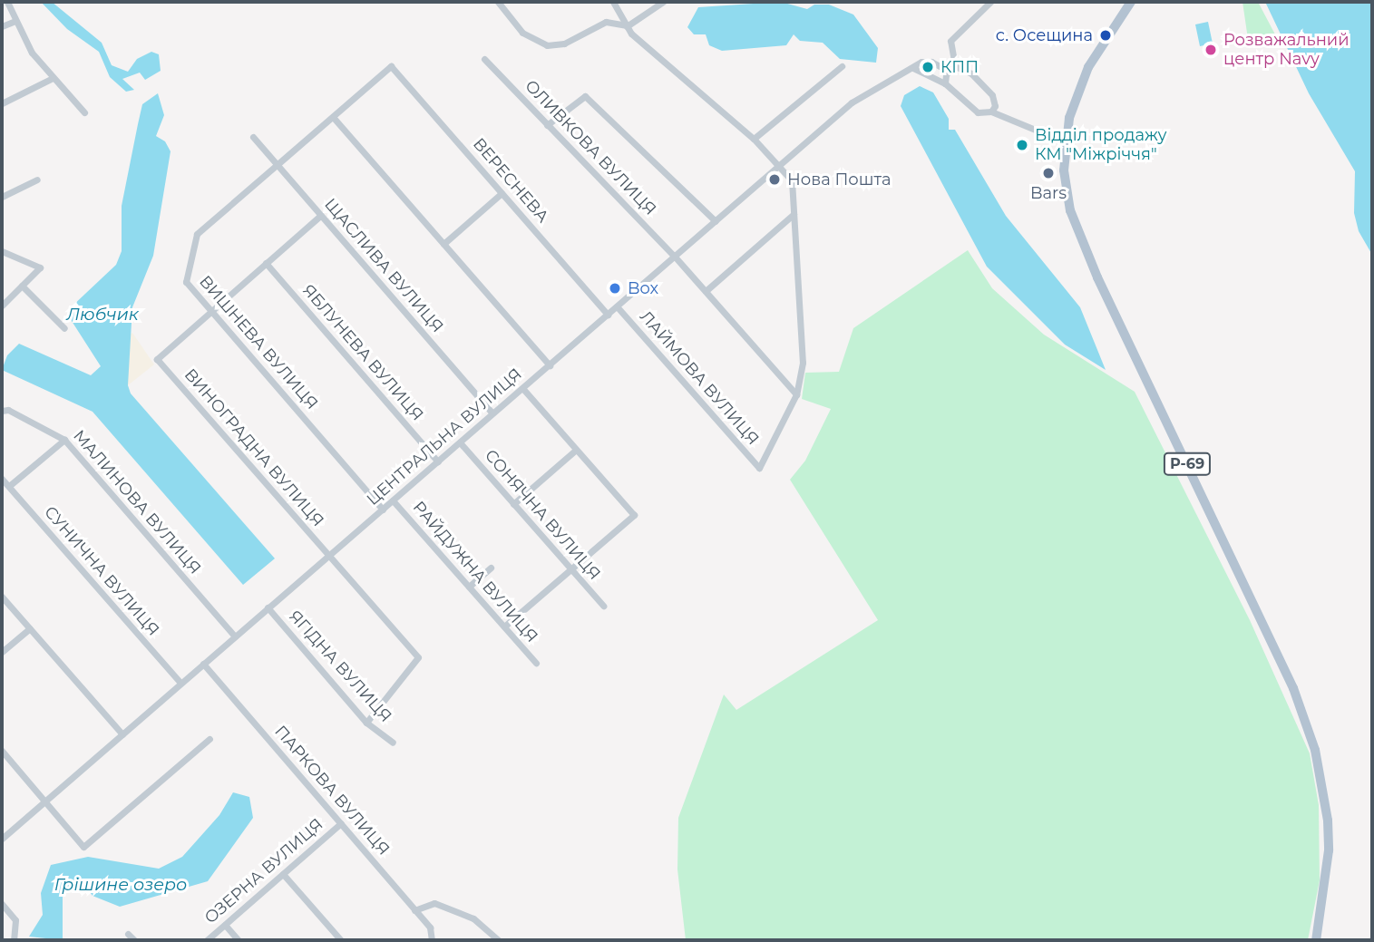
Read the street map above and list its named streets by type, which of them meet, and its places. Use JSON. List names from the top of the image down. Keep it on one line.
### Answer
{"streets":{"main road":["Р-69"],"street":["ОЛИВКОВА ВУЛИЦЯ","ВЕРЕСНЕВА","ЩАСЛИВА ВУЛИЦЯ","ВИШНЕВА ВУЛИЦЯ","ЯБЛУНЕВА ВУЛИЦЯ","ЛАЙМОВА ВУЛИЦЯ","ЦЕНТРАЛЬНА ВУЛИЦЯ","ВИНОГРАДНА ВУЛИЦЯ","МАЛИНОВА ВУЛИЦЯ","СОНЯЧНА ВУЛИЦЯ","СУНИЧНА ВУЛИЦЯ","РАЙДУЖНА ВУЛИЦЯ","ЯГІДНА ВУЛИЦЯ","ПАРКОВА ВУЛИЦЯ","ОЗЕРНА ВУЛИЦЯ"]},"crossings":[["ОЛИВКОВА ВУЛИЦЯ","ЛАЙМОВА ВУЛИЦЯ"],["ОЛИВКОВА ВУЛИЦЯ","ЦЕНТРАЛЬНА ВУЛИЦЯ"],["ВЕРЕСНЕВА","ВИШНЕВА ВУЛИЦЯ"],["ВЕРЕСНЕВА","ЦЕНТРАЛЬНА ВУЛИЦЯ"],["ЩАСЛИВА ВУЛИЦЯ","ВИШНЕВА ВУЛИЦЯ"],["ЩАСЛИВА ВУЛИЦЯ","ЦЕНТРАЛЬНА ВУЛИЦЯ"],["ВИШНЕВА ВУЛИЦЯ","ЦЕНТРАЛЬНА ВУЛИЦЯ"],["ВИШНЕВА ВУЛИЦЯ","ВИНОГРАДНА ВУЛИЦЯ"],["ЯБЛУНЕВА ВУЛИЦЯ","ЦЕНТРАЛЬНА ВУЛИЦЯ"],["ЛАЙМОВА ВУЛИЦЯ","ЦЕНТРАЛЬНА ВУЛИЦЯ"],["ЦЕНТРАЛЬНА ВУЛИЦЯ","ВИНОГРАДНА ВУЛИЦЯ"],["ЦЕНТРАЛЬНА ВУЛИЦЯ","МАЛИНОВА ВУЛИЦЯ"],["ЦЕНТРАЛЬНА ВУЛИЦЯ","СОНЯЧНА ВУЛИЦЯ"],["ЦЕНТРАЛЬНА ВУЛИЦЯ","СУНИЧНА ВУЛИЦЯ"],["ЦЕНТРАЛЬНА ВУЛИЦЯ","РАЙДУЖНА ВУЛИЦЯ"],["ЦЕНТРАЛЬНА ВУЛИЦЯ","ЯГІДНА ВУЛИЦЯ"],["ЦЕНТРАЛЬНА ВУЛИЦЯ","ПАРКОВА ВУЛИЦЯ"],["ВИНОГРАДНА ВУЛИЦЯ","ЯГІДНА ВУЛИЦЯ"],["ПАРКОВА ВУЛИЦЯ","ОЗЕРНА ВУЛИЦЯ"]],"water":["Любчик","Грішине озеро"],"places":["с. Осещина","Розважальний центр Navy","КПП","Відділ продажу КМ \"Міжріччя\"","Bars","Нова Пошта","Box"]}
